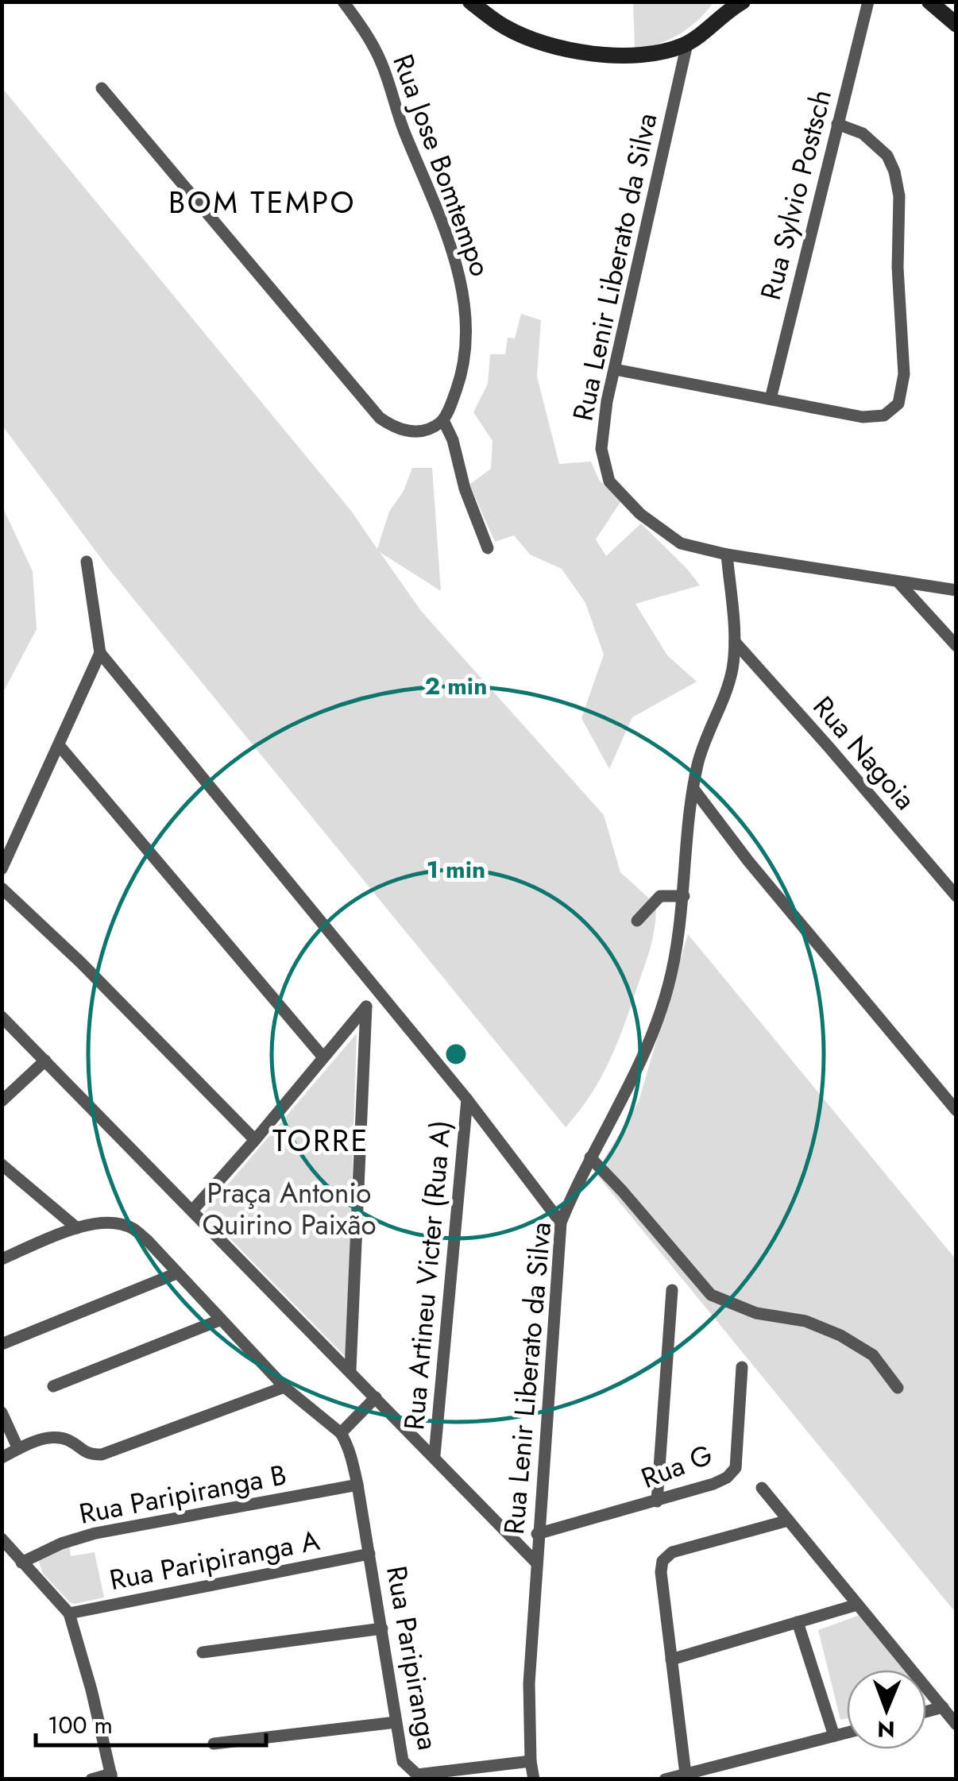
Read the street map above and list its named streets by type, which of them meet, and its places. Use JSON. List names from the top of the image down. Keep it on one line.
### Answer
{"streets":{"street":["Rua Jose Bomtempo","Rua Sylvio Postsch","Rua Lenir Liberato da Silva","Rua Nagoia","Rua Artineu Victer (Rua A)","Rua G","Rua Paripiranga B","Rua Paripiranga A","Rua Paripiranga"]},"crossings":[["Rua Lenir Liberato da Silva","Rua Nagoia"],["Rua Lenir Liberato da Silva","Rua G"],["Rua Lenir Liberato da Silva","Rua Paripiranga"],["Rua Paripiranga B","Rua Paripiranga"],["Rua Paripiranga A","Rua Paripiranga"]],"districts":["BOM TEMPO","TORRE"],"parks":["Praça Antonio Quirino Paixão"],"scale_bar":"100 m","north":"bottom","rings":["2 min","1 min"]}
